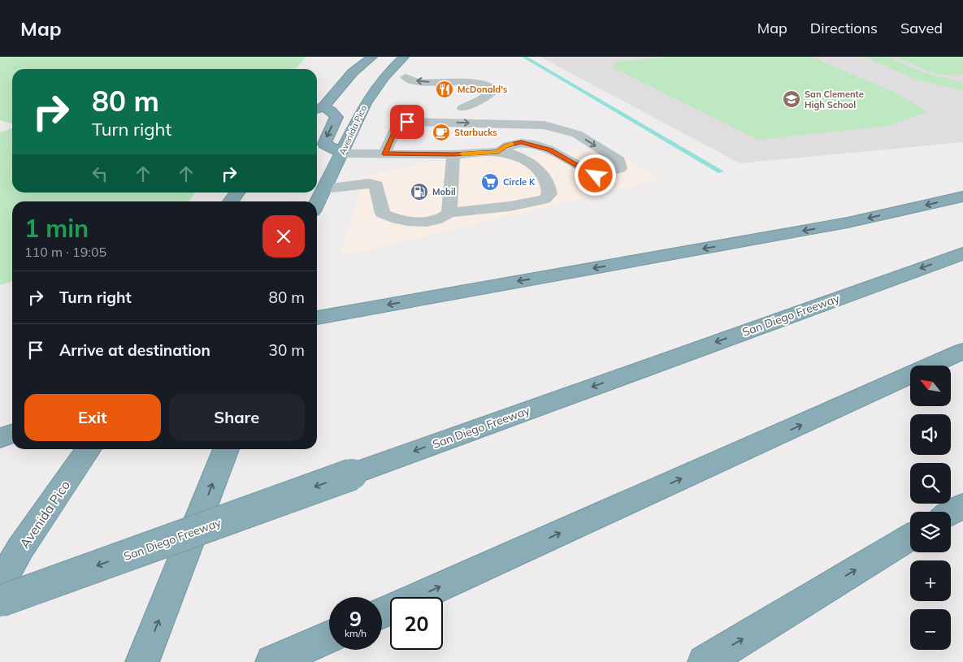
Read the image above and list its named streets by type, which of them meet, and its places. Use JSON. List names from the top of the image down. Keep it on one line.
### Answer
{"streets":{"highway":["Avenida Pico","San Diego Freeway"]},"places":{"restaurant":["McDonald's"],"school or university":["San Clemente High School"],"cafe":["Starbucks"],"supermarket":["Circle K"],"fuel station":["Mobil"]},"north":"top left","page":{"header":"Map","nav":["Map","Directions","Saved"],"turn":["80 m","Turn right"],"heading":["1 min","110 m · 19:05"],"list":[{"name":"Turn right","value":"80 m"},{"name":"Arrive at destination","value":"30 m"}],"map_buttons":["+","−"],"buttons":["Exit","Share"],"speed":"9 km/h","limit":"20"}}
